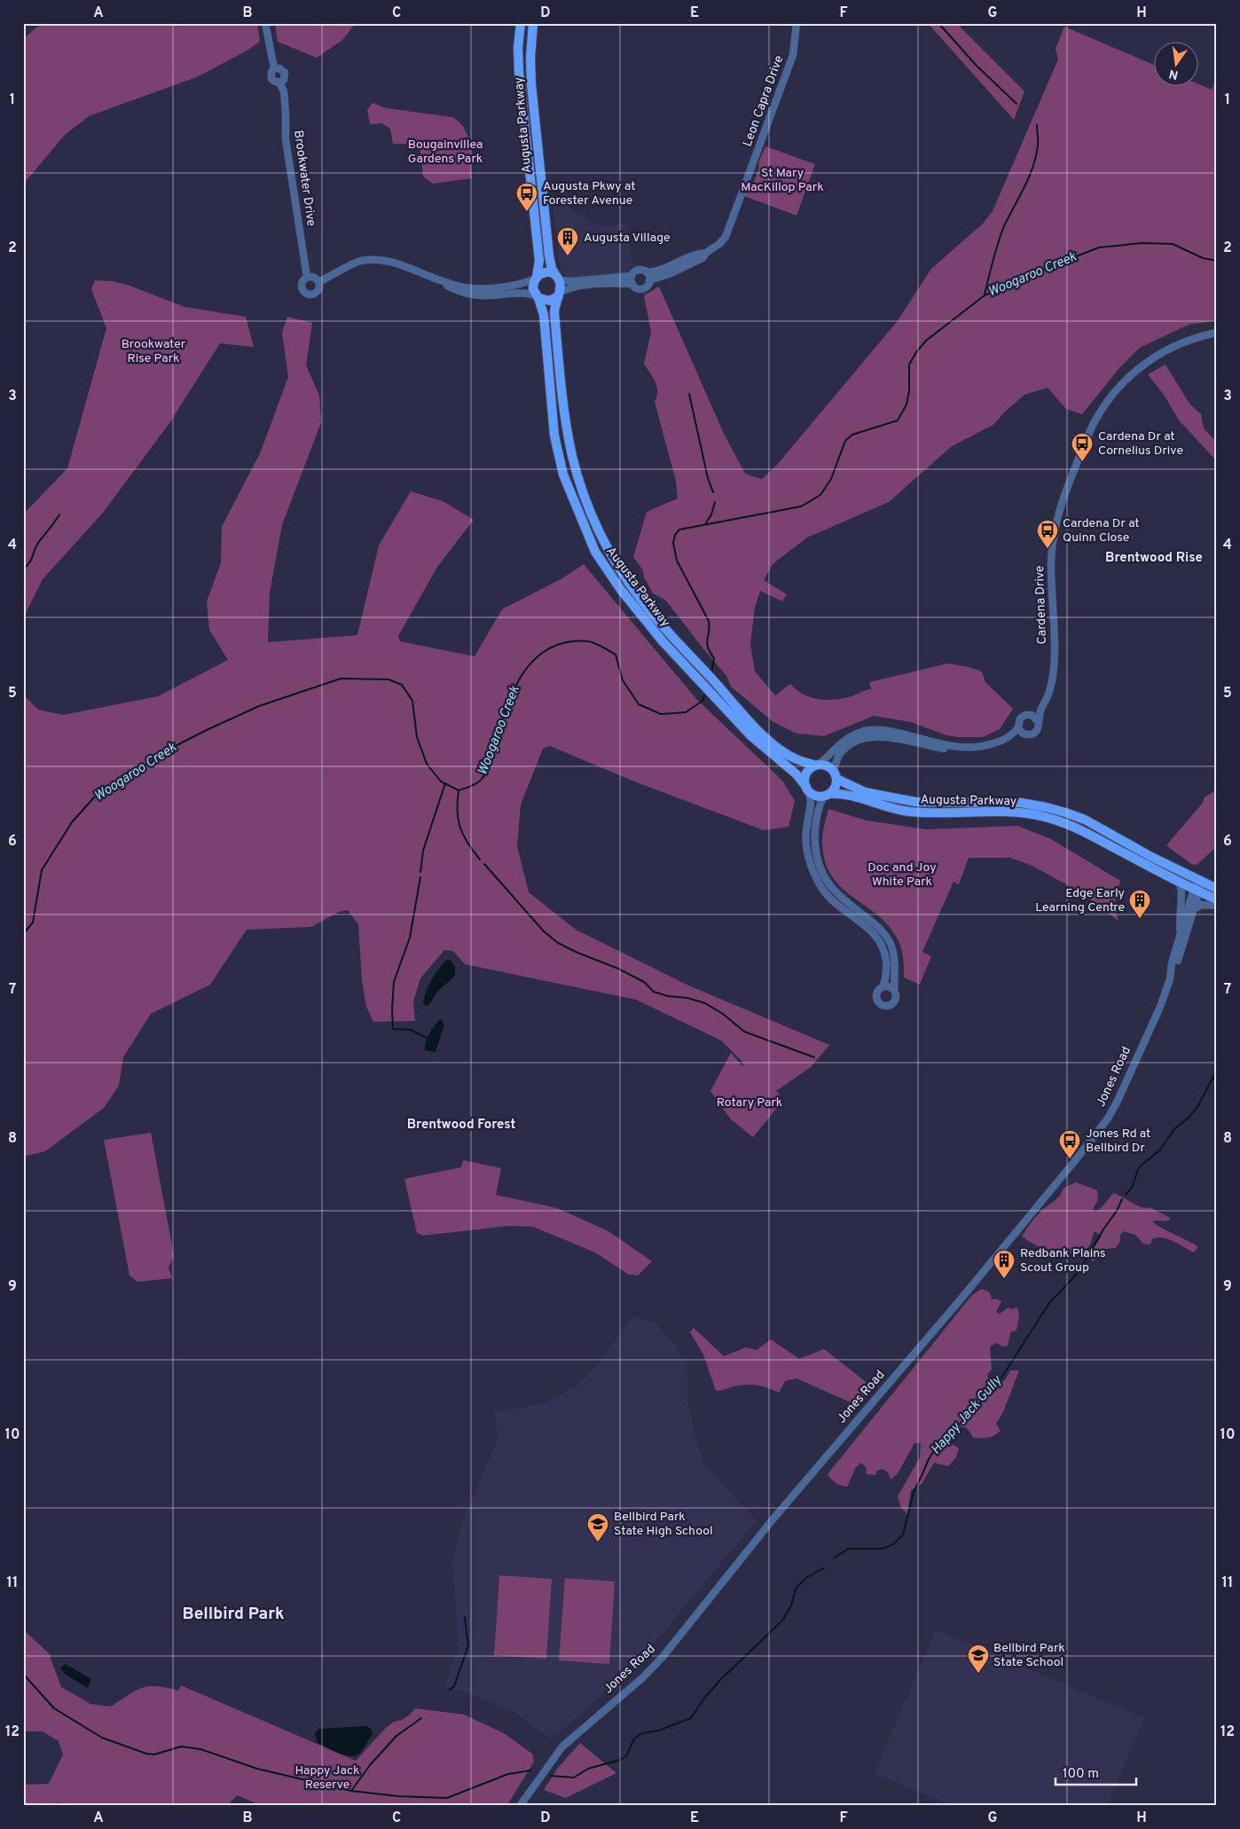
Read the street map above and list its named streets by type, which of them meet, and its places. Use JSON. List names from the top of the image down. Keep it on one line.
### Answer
{"streets":{"main road":["Augusta Parkway"],"street":["Leon Capra Drive","Brookwater Drive","Cardena Drive","Jones Road"]},"crossings":[["Augusta Parkway","Jones Road"]],"districts":["Brentwood Rise","Brentwood Forest","Bellbird Park"],"water":["Woogaroo Creek","Happy Jack Gully"],"parks":["Bougainvillea Gardens Park","St Mary MacKillop Park","Brookwater Rise Park","Doc and Joy White Park","Rotary Park","Happy Jack Reserve"],"places":{"bus stop":["Augusta Pkwy at Forester Avenue","Cardena Dr at Cornelius Drive","Cardena Dr at Quinn Close","Jones Rd at Bellbird Dr"],"building":["Augusta Village","Edge Early Learning Centre","Redbank Plains Scout Group"],"school or university":["Bellbird Park State High School","Bellbird Park State School"]},"scale_bar":"100 m","north":"bottom","grid":{"columns":["A","B","C","D","E","F","G","H"],"rows":["1","2","3","4","5","6","7","8","9","10","11","12"]}}
